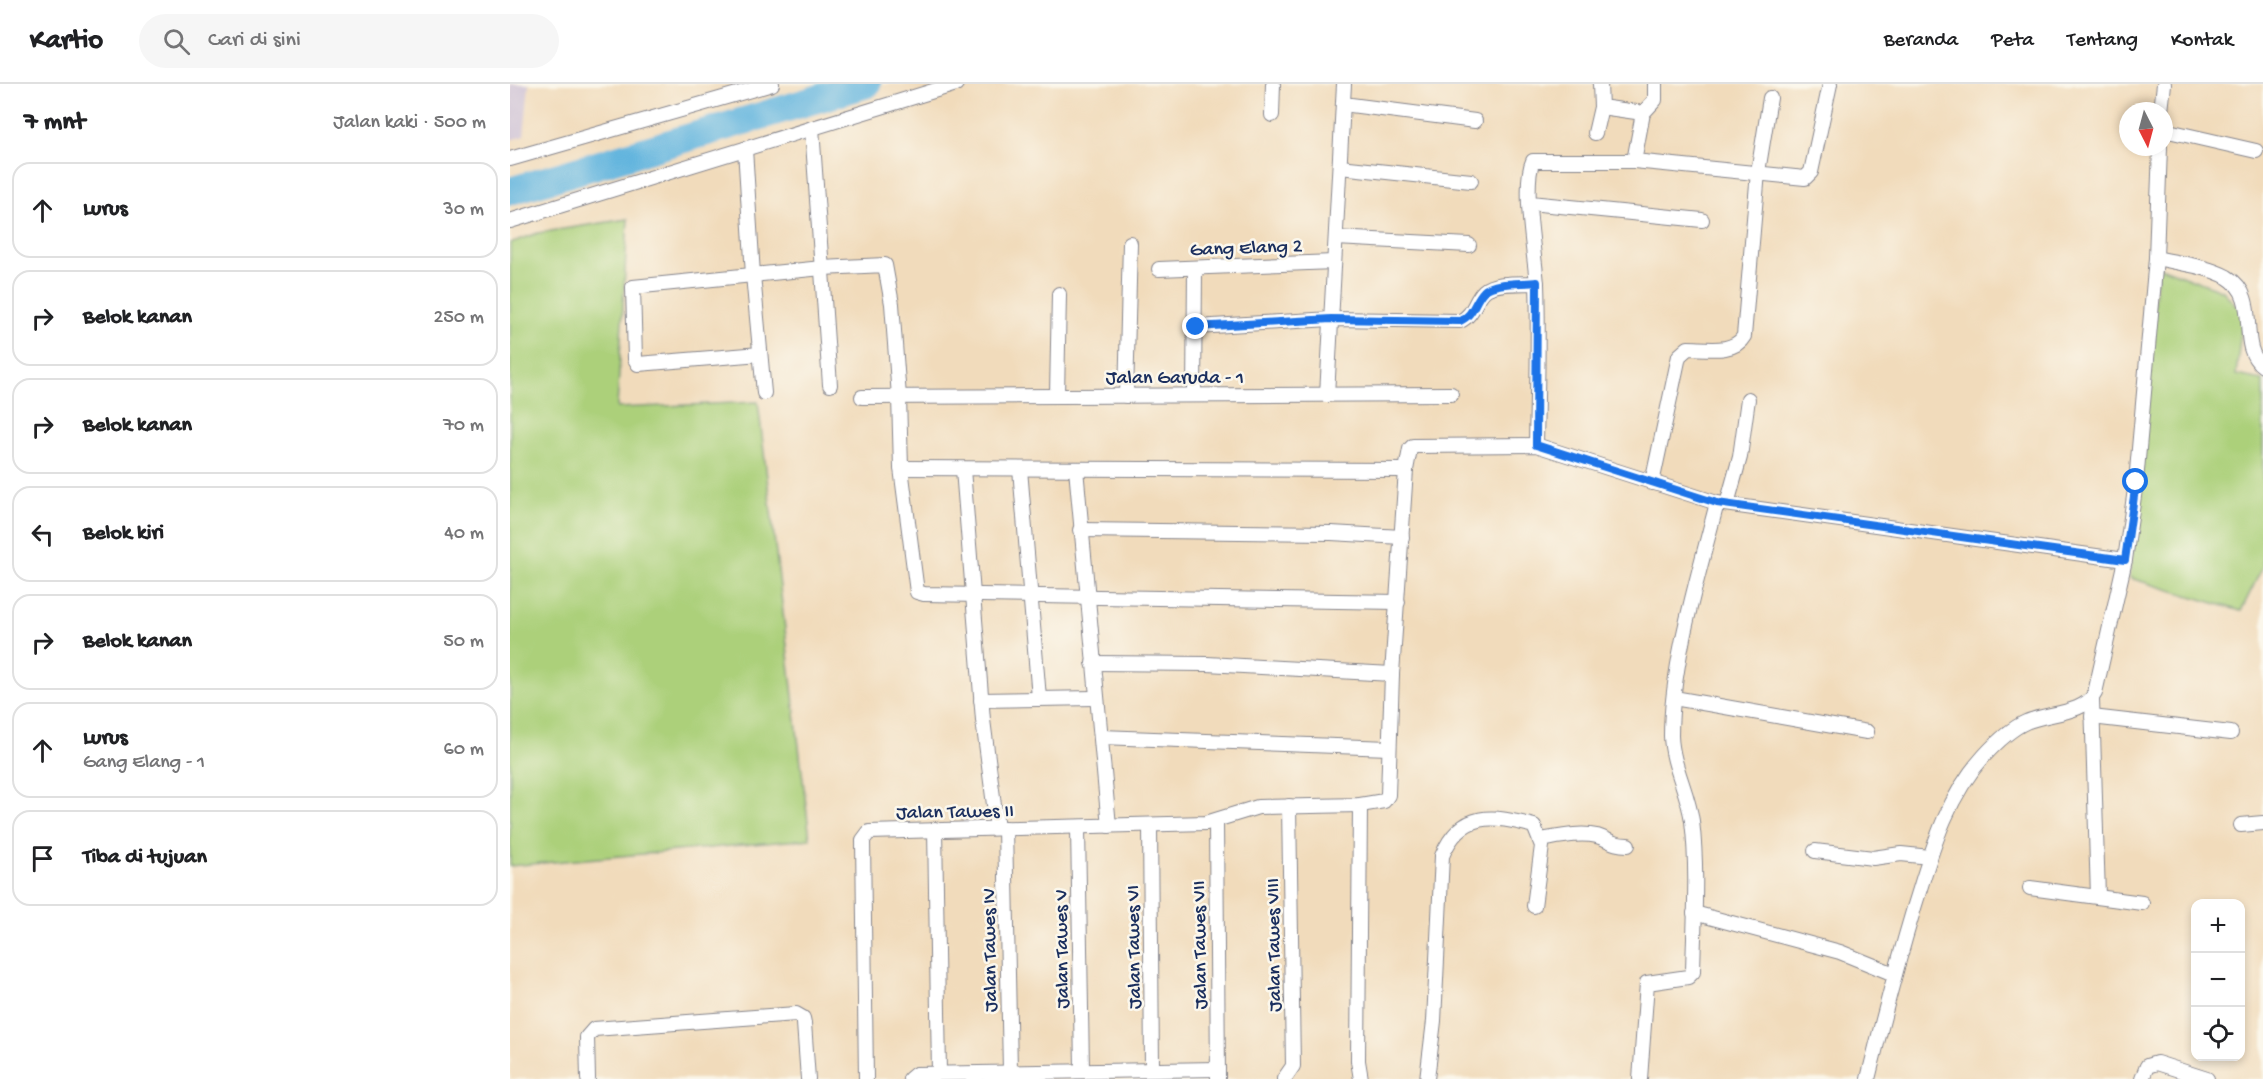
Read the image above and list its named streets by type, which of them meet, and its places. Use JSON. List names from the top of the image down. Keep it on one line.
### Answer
{"streets":{"street":["Gang Elang 2","Jalan Garuda - 1","Jalan Tawes II","Jalan Tawes VII","Jalan Tawes VIII","Jalan Tawes VI","Jalan Tawes V","Jalan Tawes IV"]},"crossings":[["Jalan Tawes II","Jalan Tawes VII"],["Jalan Tawes II","Jalan Tawes VIII"],["Jalan Tawes II","Jalan Tawes VI"],["Jalan Tawes II","Jalan Tawes V"],["Jalan Tawes II","Jalan Tawes IV"]],"north":"bottom","page":{"header":"Kartio","search":"Cari di sini","nav":["Beranda","Peta","Tentang","Kontak"],"heading":["7 mnt","Jalan kaki · 500 m"],"list":[["Lurus","30 m"],["Belok kanan","250 m"],["Belok kanan","70 m"],["Belok kiri","40 m"],["Belok kanan","50 m"],["Lurus","Gang Elang - 1","60 m"],"Tiba di tujuan"],"map_buttons":["+","−"]}}
